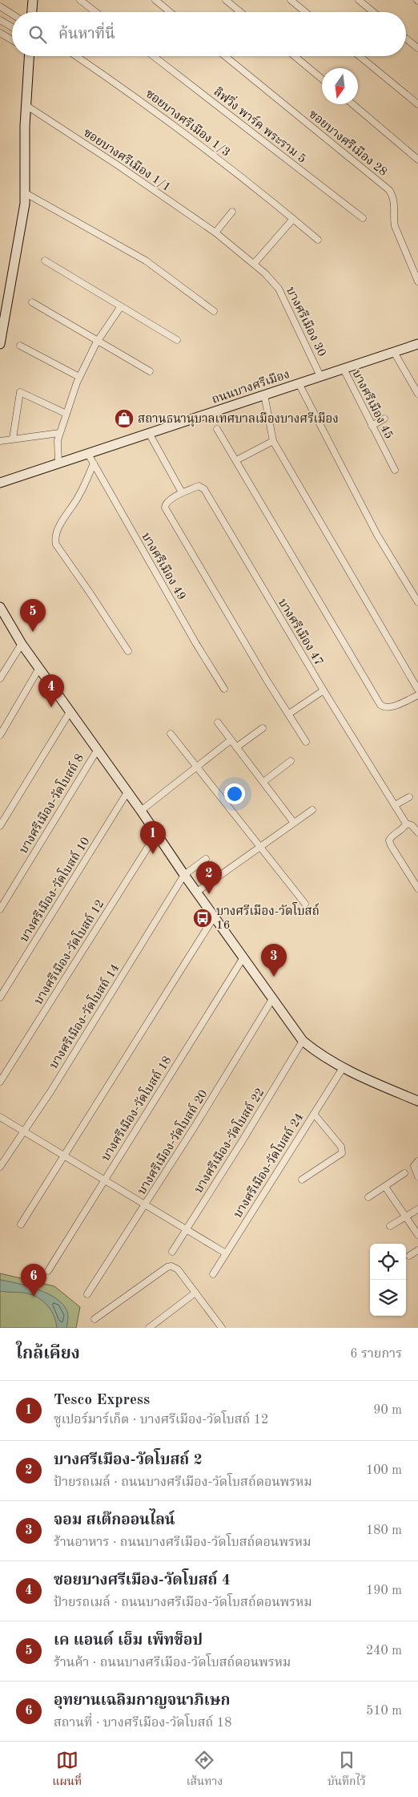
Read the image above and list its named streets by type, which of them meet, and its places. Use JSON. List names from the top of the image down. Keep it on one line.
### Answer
{"streets":{"street":["ซอยบางศรีเมือง 1/3","ลิฟวิ่ง พาร์ค พระราม 5","ซอยบางศรีเมือง 28","ซอยบางศรีเมือง 1/1","บางศรีเมือง 30","ถนนบางศรีเมือง","บางศรีเมือง 45","บางศรีเมือง 49","บางศรีเมือง 47","บางศรีเมือง-วัดโบสถ์ 8","บางศรีเมือง-วัดโบสถ์ 10","บางศรีเมือง-วัดโบสถ์ 12","บางศรีเมือง-วัดโบสถ์ 14","บางศรีเมือง-วัดโบสถ์ 18","บางศรีเมือง-วัดโบสถ์ 22","บางศรีเมือง-วัดโบสถ์ 20","บางศรีเมือง-วัดโบสถ์ 24"]},"crossings":[["ซอยบางศรีเมือง 1/1","บางศรีเมือง 30"],["บางศรีเมือง 30","ถนนบางศรีเมือง"],["ถนนบางศรีเมือง","บางศรีเมือง 45"],["ถนนบางศรีเมือง","บางศรีเมือง 49"]],"places":{"shop":["สถานธนานุบาลเทศบาลเมืองบางศรีเมือง"],"bus stop":["บางศรีเมือง-วัดโบสถ์ 16"]},"north":"bottom","page":{"search":"ค้นหาที่นี่","pins":["5","4","1","2","3","6"],"heading":["ใกล้เคียง","6 รายการ"],"list":[{"mark":"1","name":"Tesco Express","note":"ซูเปอร์มาร์เก็ต · บางศรีเมือง-วัดโบสถ์ 12","value":"90 m"},{"mark":"2","name":"บางศรีเมือง-วัดโบสถ์ 2","note":"ป้ายรถเมล์ · ถนนบางศรีเมือง-วัดโบสถ์ดอนพรหม","value":"100 m"},{"mark":"3","name":"จอม สเต๊กออนไลน์","note":"ร้านอาหาร · ถนนบางศรีเมือง-วัดโบสถ์ดอนพรหม","value":"180 m"},{"mark":"4","name":"ซอยบางศรีเมือง-วัดโบสถ์ 4","note":"ป้ายรถเมล์ · ถนนบางศรีเมือง-วัดโบสถ์ดอนพรหม","value":"190 m"},{"mark":"5","name":"เค แอนด์ เอ็ม เพ็ทช็อป","note":"ร้านค้า · ถนนบางศรีเมือง-วัดโบสถ์ดอนพรหม","value":"240 m"},{"mark":"6","name":"อุทยานเฉลิมกาญจนาภิเษก","note":"สถานที่ · บางศรีเมือง-วัดโบสถ์ 18","value":"510 m"}],"nav":["แผนที่","เส้นทาง","บันทึกไว้"]}}
